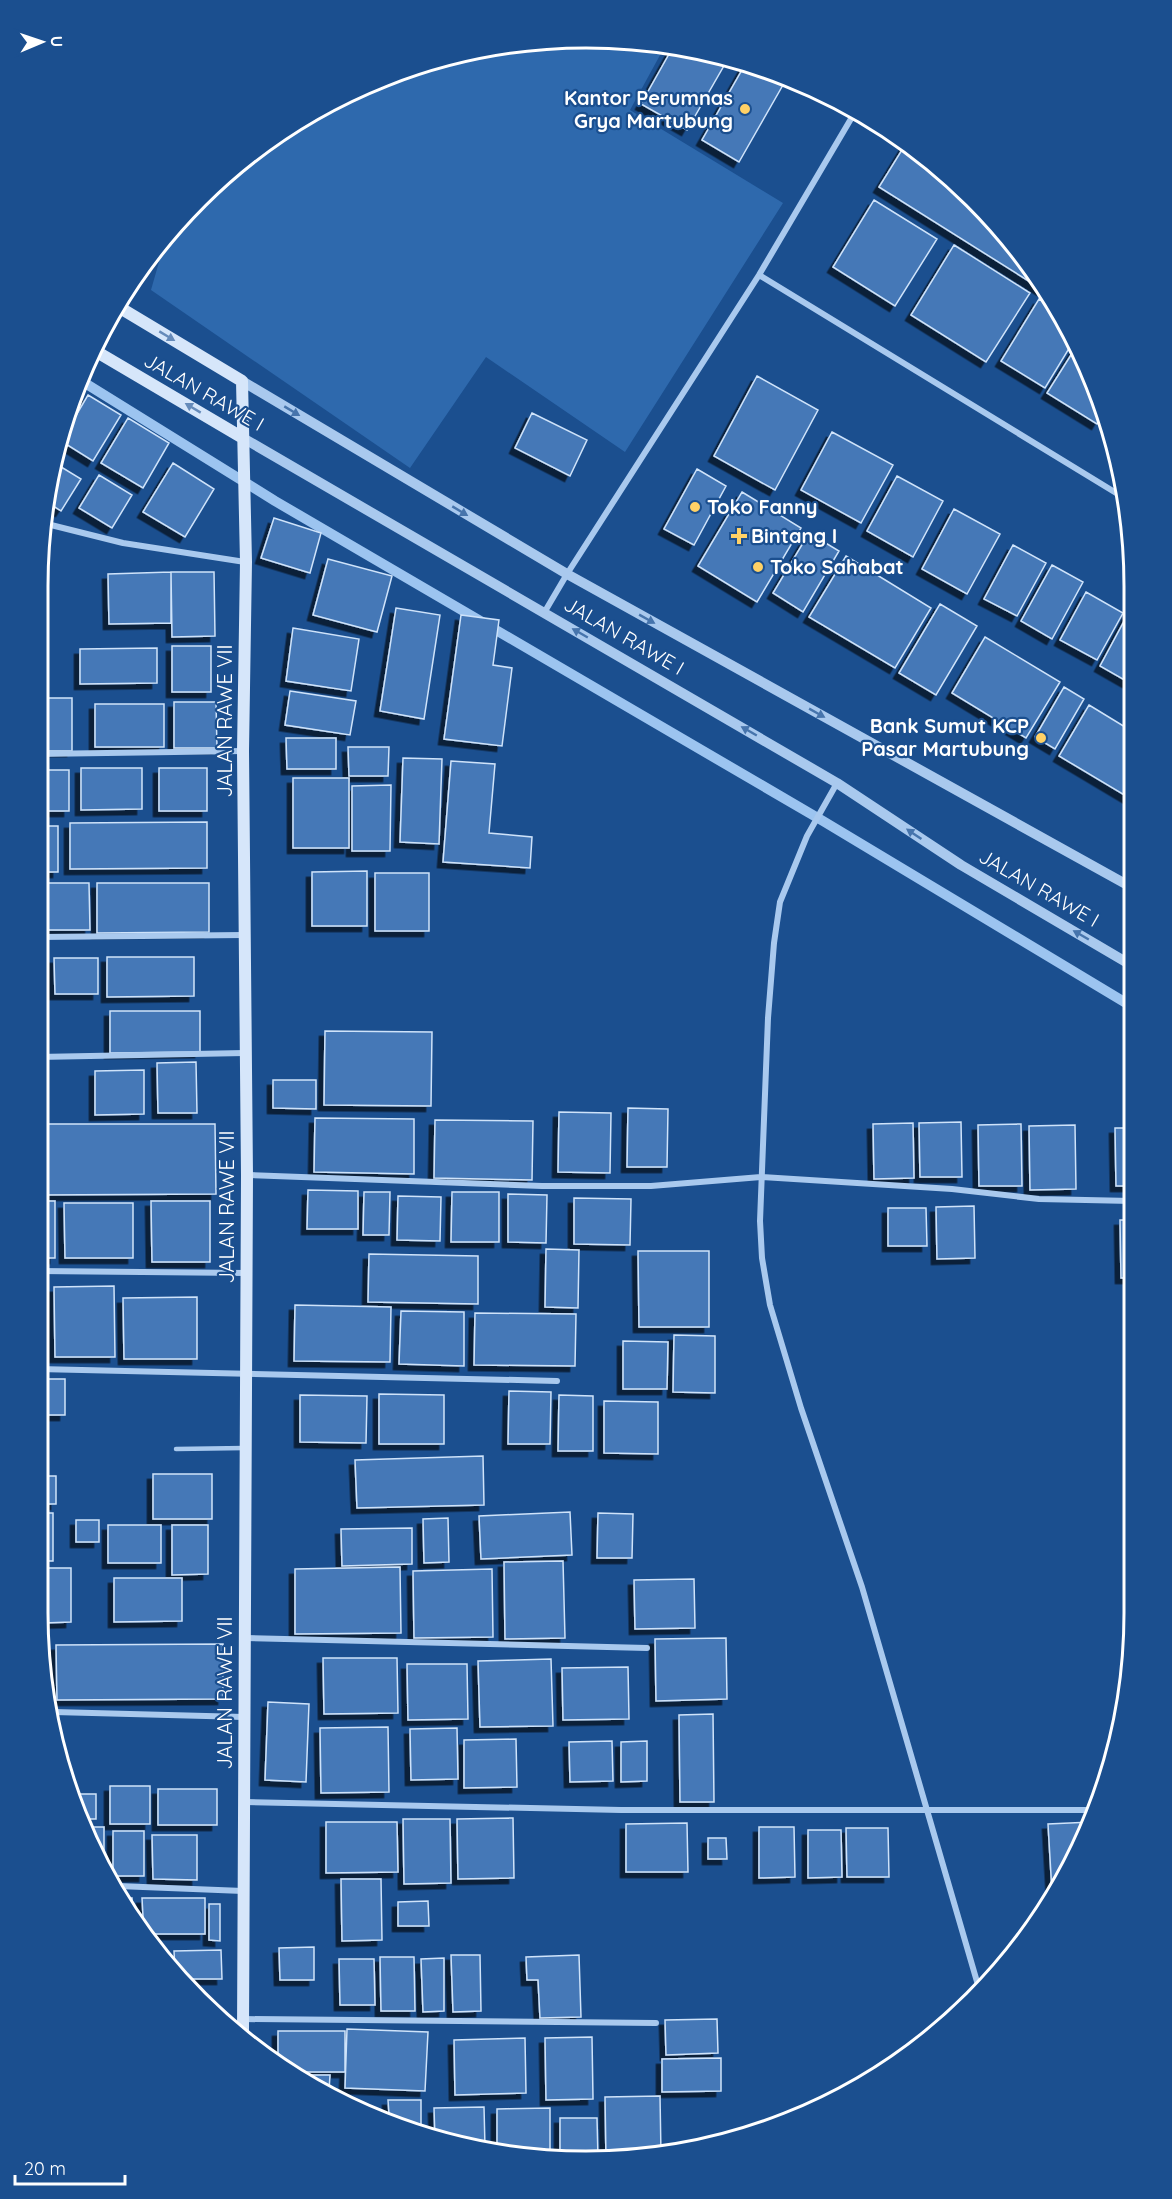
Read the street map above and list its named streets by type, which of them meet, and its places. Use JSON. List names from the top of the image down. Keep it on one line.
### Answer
{"streets":{"main road":["JALAN RAWE I","JALAN RAWE VII"]},"crossings":[["JALAN RAWE I","JALAN RAWE VII"]],"places":{"other":["Kantor Perumnas Grya Martubung","Toko Fanny","Toko Sahabat","Bank Sumut KCP Pasar Martubung"],"health":["Bintang I"]},"scale_bar":"20 m","north":"right"}
